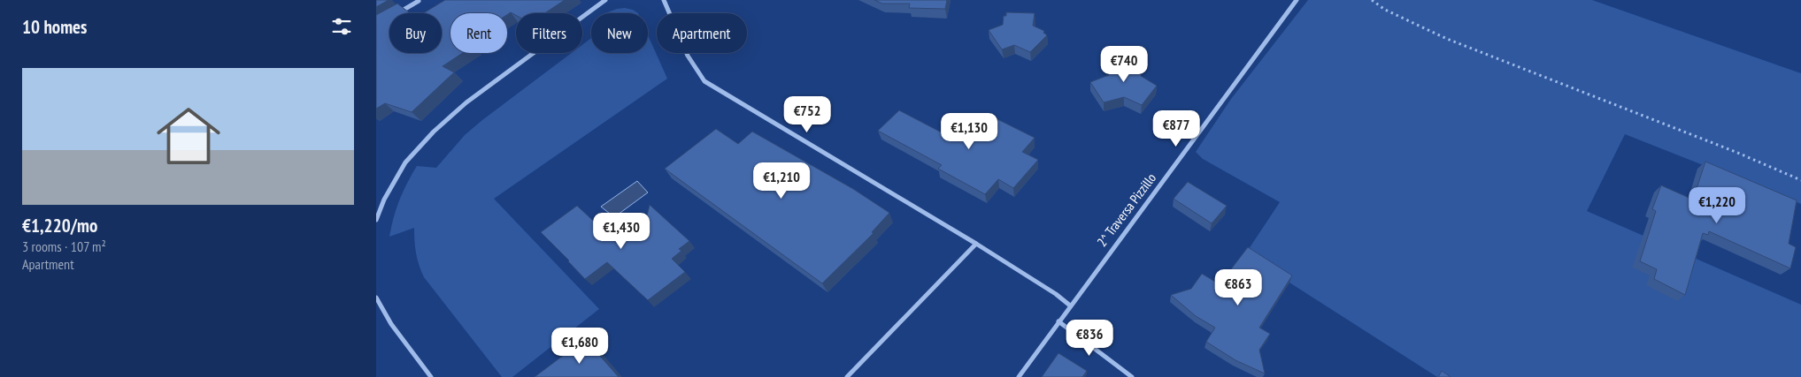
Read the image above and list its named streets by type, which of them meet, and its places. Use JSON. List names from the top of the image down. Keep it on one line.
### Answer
{"streets":{"street":["2^ Traversa Pizzillo"]},"page":{"heading":"10 homes","chip":["Buy","Rent","Filters","New","Apartment"],"price":["€740","€752","€877","€1,130","€1,210","€1,220","€1,430","€863","€836","€1,680"],"list":[{"name":"€1,220/mo","note":"3 rooms · 107 m² · Apartment"}]}}
